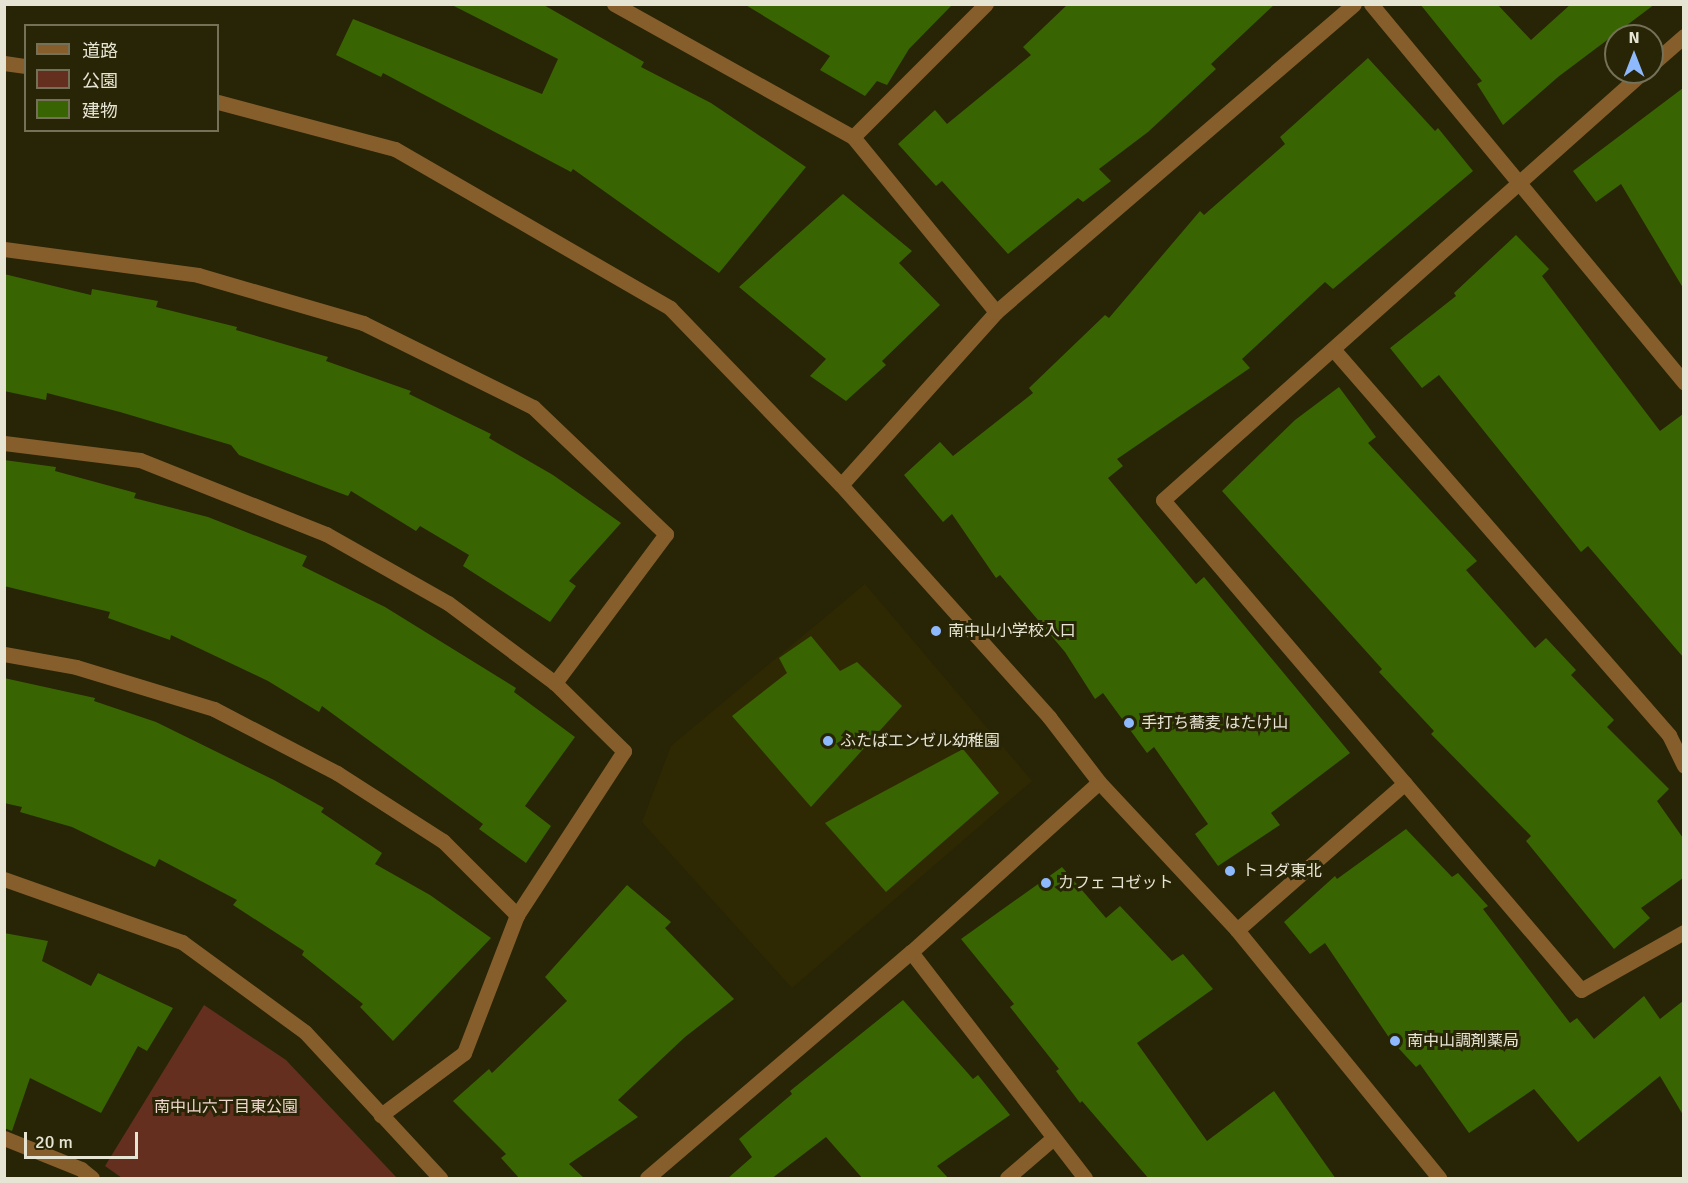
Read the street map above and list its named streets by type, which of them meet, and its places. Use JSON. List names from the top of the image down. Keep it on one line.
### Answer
{"parks":["南中山六丁目東公園"],"places":["南中山小学校入口","手打ち蕎麦 はたけ山","ふたばエンゼル幼稚園","トヨダ東北","カフェ コゼット","南中山調剤薬局"],"legend":["道路","公園","建物"],"scale_bar":"20 m","north":"top"}
